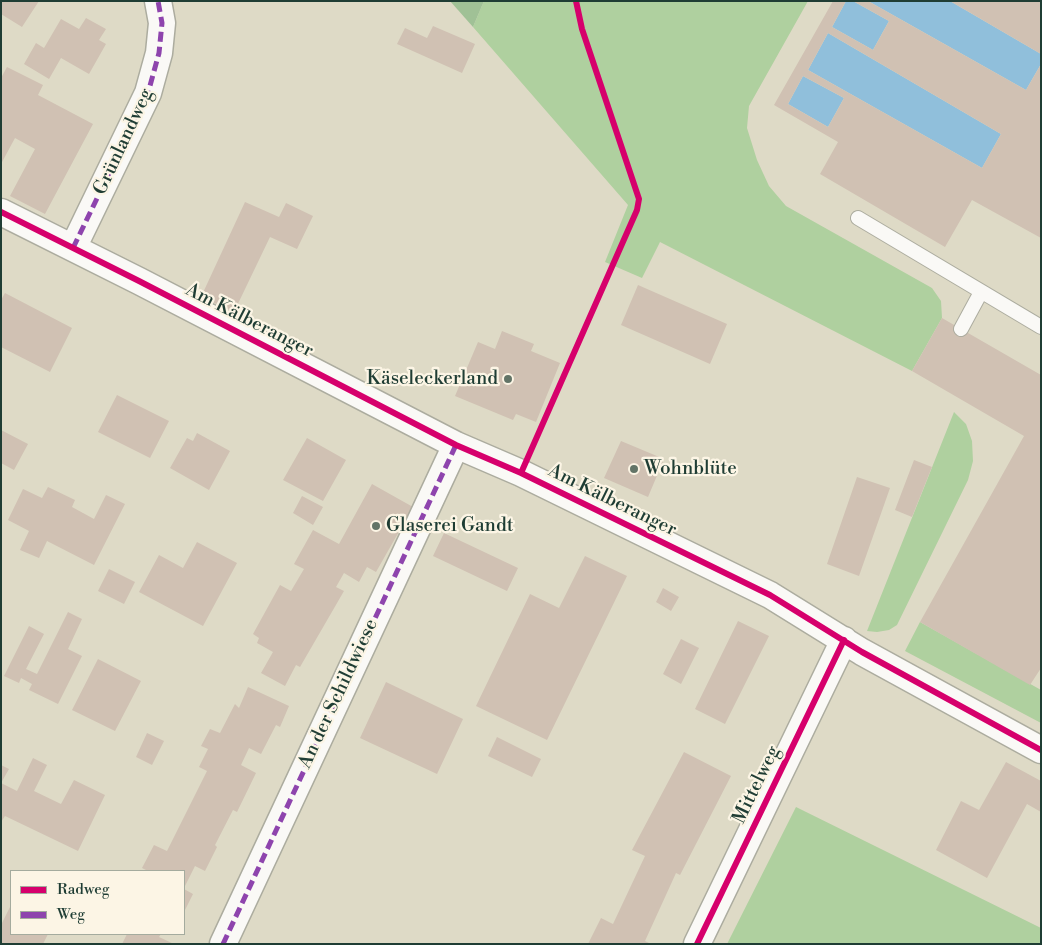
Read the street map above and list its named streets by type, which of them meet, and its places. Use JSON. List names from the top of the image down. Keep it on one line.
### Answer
{"streets":{"street":["Grünlandweg","Am Kälberanger","An der Schildwiese","Mittelweg"]},"crossings":[["Grünlandweg","Am Kälberanger"],["Am Kälberanger","An der Schildwiese"],["Am Kälberanger","Mittelweg"]],"places":["Käseleckerland","Wohnblüte","Glaserei Gandt"],"legend":["Radweg","Weg"]}
